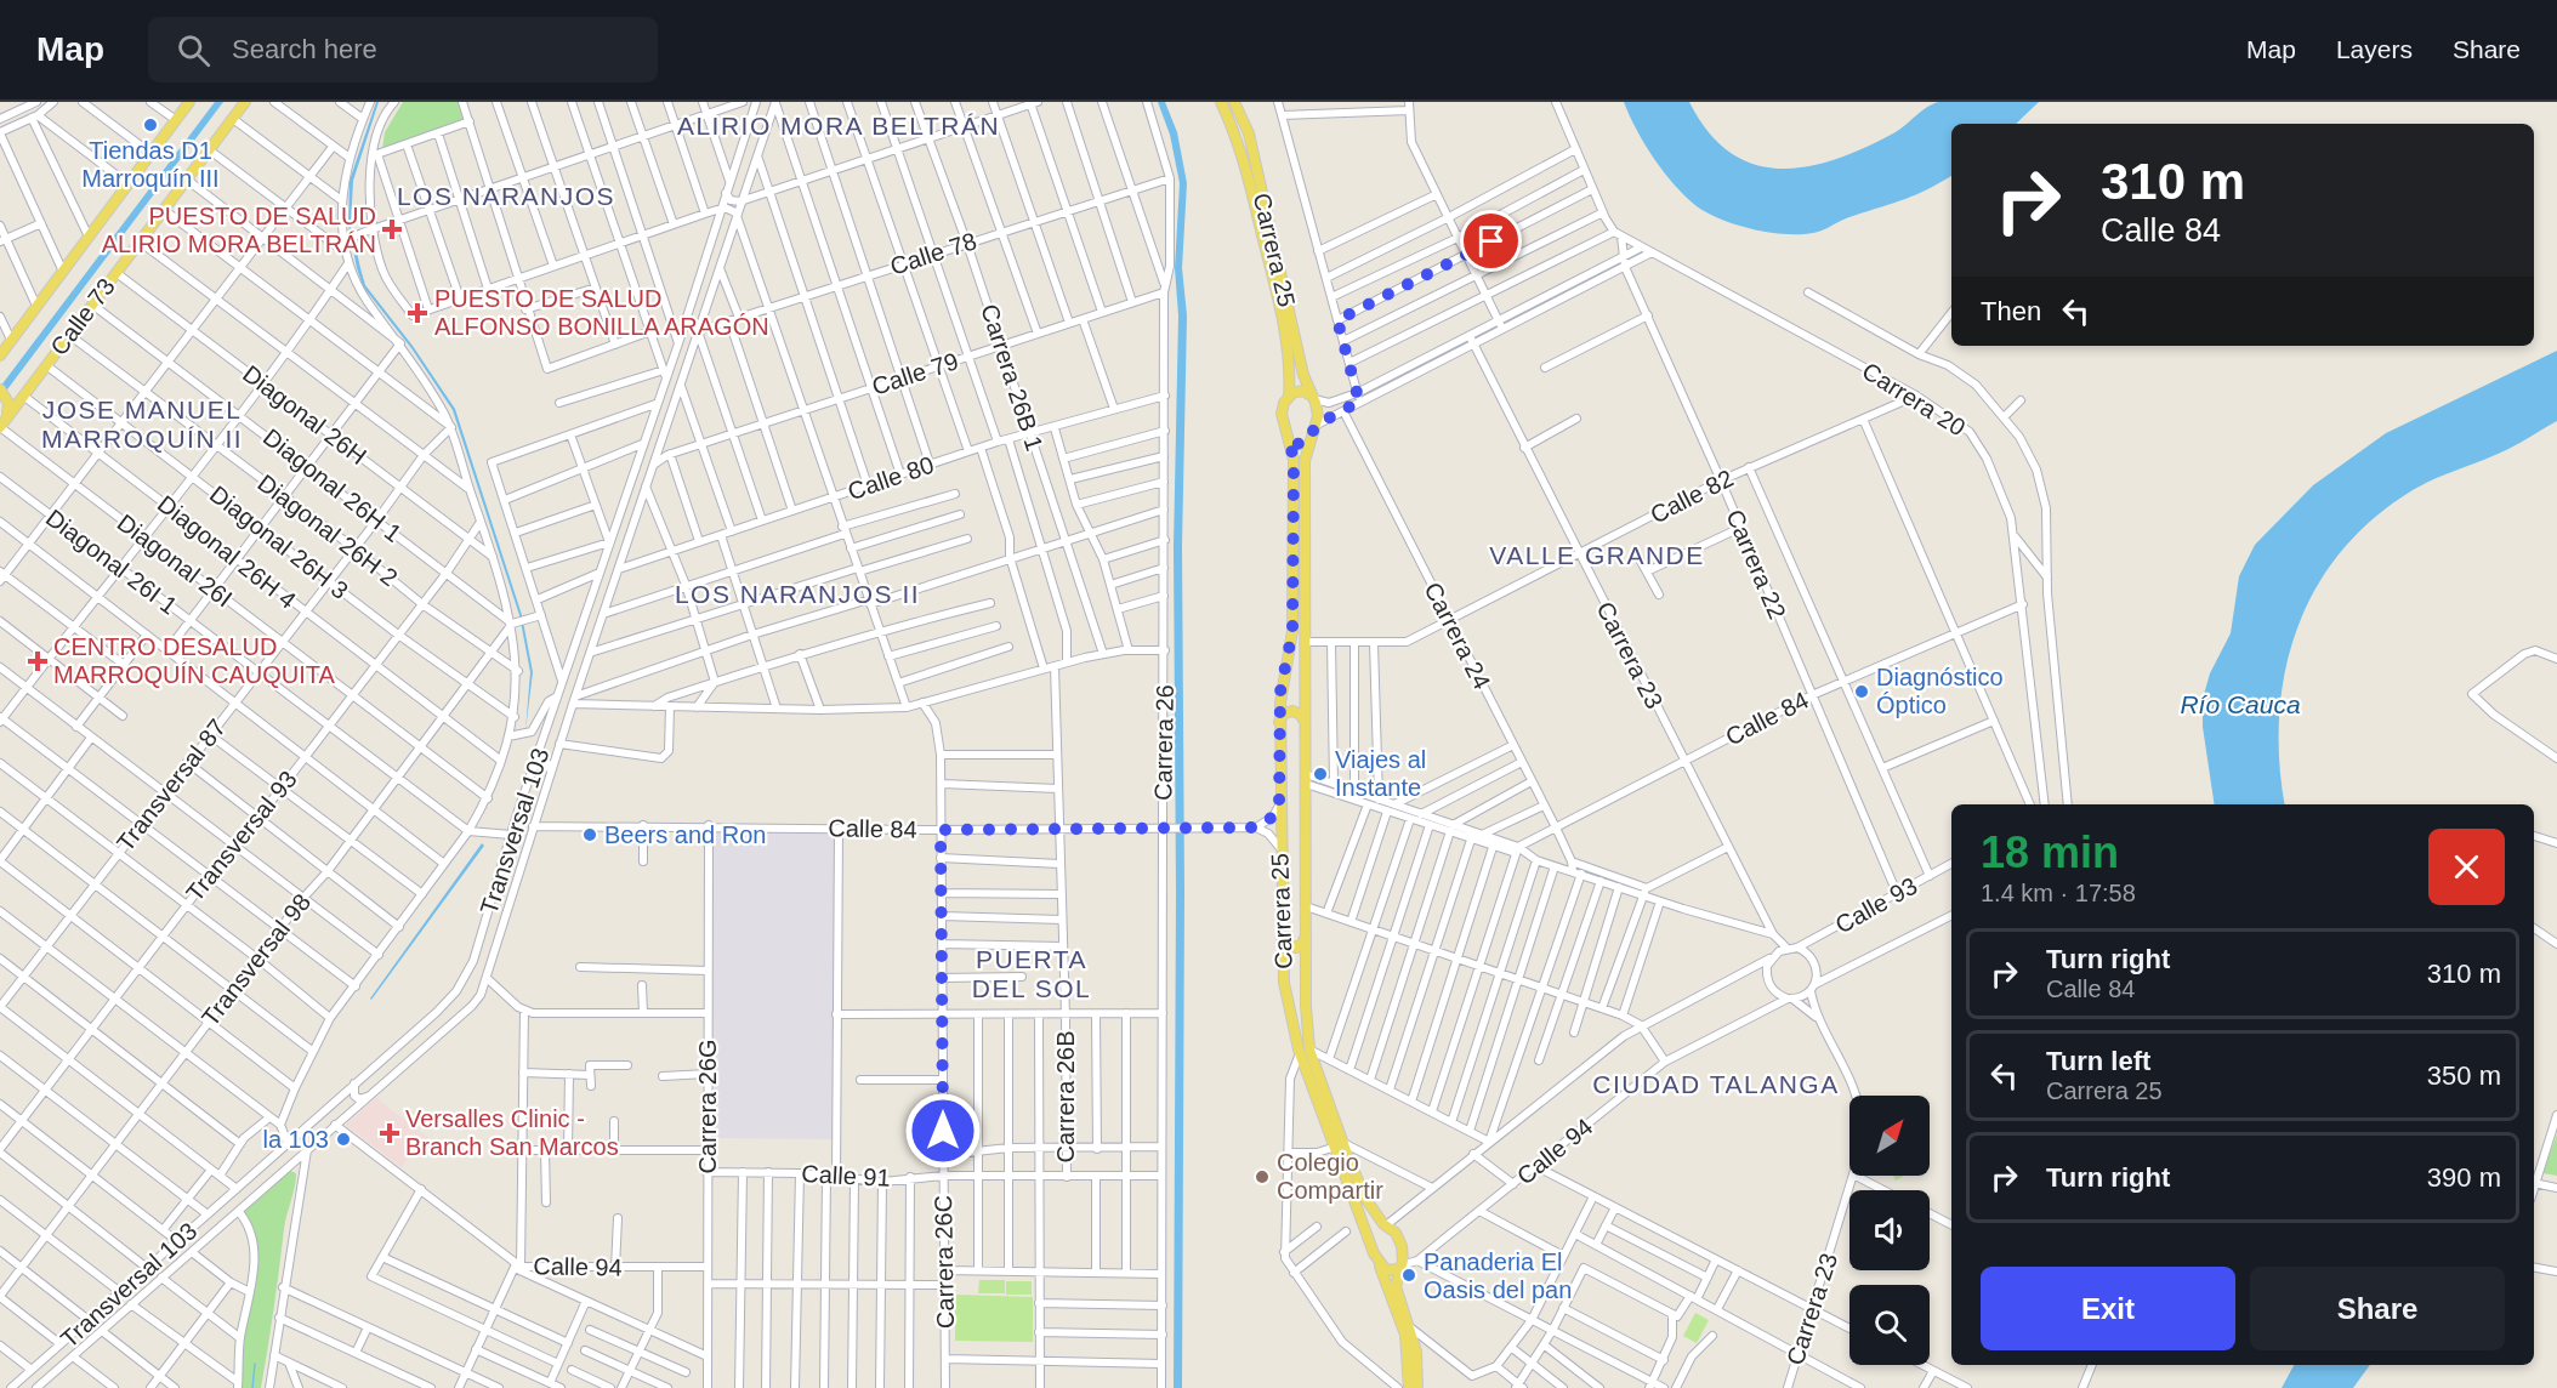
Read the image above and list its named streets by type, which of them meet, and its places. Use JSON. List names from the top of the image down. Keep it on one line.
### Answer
{"streets":{"main road":["Carrera 25","Calle 73"],"street":["Calle 78","Calle 79","Carrera 26B 1","Carrera 20","Diagonal 26H","Calle 80","Diagonal 26H 1","Calle 82","Diagonal 26H 2","Diagonal 26H 3","Diagonal 26H 4","Diagonal 26I","Diagonal 26I 1","Carrera 22","Carrera 24","Carrera 23","Calle 84","Carrera 26","Transversal 87","Transversal 103","Transversal 93","Calle 93","Transversal 98","Carrera 26B","Carrera 26G","Calle 94","Calle 91","Carrera 26C"]},"crossings":[["Carrera 25","Calle 82"],["Carrera 25","Calle 94"],["Calle 78","Carrera 26B 1"],["Calle 78","Carrera 26"],["Calle 78","Transversal 103"],["Calle 73","Diagonal 26H"],["Calle 73","Diagonal 26H 1"],["Calle 73","Diagonal 26H 2"],["Calle 73","Diagonal 26H 3"],["Calle 73","Diagonal 26H 4"],["Calle 73","Diagonal 26I"],["Calle 79","Carrera 26B 1"],["Calle 79","Carrera 26"],["Calle 79","Transversal 103"],["Carrera 26B 1","Calle 80"],["Carrera 20","Calle 82"],["Carrera 20","Carrera 22"],["Carrera 20","Calle 84"],["Diagonal 26H","Transversal 87"],["Diagonal 26H","Transversal 93"],["Calle 80","Carrera 26"],["Calle 80","Transversal 103"],["Diagonal 26H 1","Transversal 87"],["Diagonal 26H 1","Transversal 93"],["Diagonal 26H 1","Transversal 98"],["Calle 82","Carrera 22"],["Calle 82","Carrera 24"],["Calle 82","Carrera 23"],["Diagonal 26H 2","Transversal 87"],["Diagonal 26H 2","Transversal 93"],["Diagonal 26H 2","Transversal 98"],["Diagonal 26H 3","Transversal 87"],["Diagonal 26H 3","Transversal 93"],["Diagonal 26H 3","Transversal 98"],["Diagonal 26H 4","Transversal 87"],["Diagonal 26H 4","Transversal 93"],["Diagonal 26H 4","Transversal 98"],["Diagonal 26I","Transversal 87"],["Diagonal 26I","Transversal 93"],["Diagonal 26I","Transversal 98"],["Diagonal 26I 1","Transversal 87"],["Diagonal 26I 1","Transversal 93"],["Diagonal 26I 1","Transversal 98"],["Carrera 22","Calle 84"],["Carrera 22","Calle 93"],["Carrera 24","Calle 84"],["Carrera 23","Calle 84"],["Carrera 23","Calle 93"],["Carrera 23","Calle 94"],["Calle 84","Carrera 26"],["Calle 84","Transversal 103"],["Calle 84","Carrera 26B"],["Calle 84","Carrera 26G"],["Calle 84","Carrera 26C"],["Carrera 26","Calle 91"],["Calle 93","Calle 94"],["Carrera 26B","Calle 91"],["Carrera 26G","Calle 94"],["Carrera 26G","Calle 91"],["Calle 91","Carrera 26C"]],"districts":["ALIRIO MORA BELTRÁN","LOS NARANJOS","JOSE MANUEL MARROQUÍN II","VALLE GRANDE","LOS NARANJOS II","PUERTA DEL SOL","CIUDAD TALANGA"],"water":["Río Cauca"],"places":{"other":["Tiendas D1 Marroquín III","Diagnóstico Óptico","Viajes al Instante","Beers and Ron","la 103","Colegio Compartir","Panaderia El Oasis del pan"],"health":["PUESTO DE SALUD ALIRIO MORA BELTRÁN","PUESTO DE SALUD ALFONSO BONILLA ARAGÓN","CENTRO DESALUD MARROQUÍN CAUQUITA","Versalles Clinic - Branch San Marcos"]},"north":"top right","page":{"header":"Map","search":"Search here","nav":["Map","Layers","Share"],"turn":["310 m","Calle 84"],"then":"Then","heading":["18 min","1.4 km · 17:58"],"list":[{"name":"Turn right","note":"Calle 84","value":"310 m"},{"name":"Turn left","note":"Carrera 25","value":"350 m"},{"name":"Turn right","value":"390 m"}],"buttons":["Exit","Share"]}}
